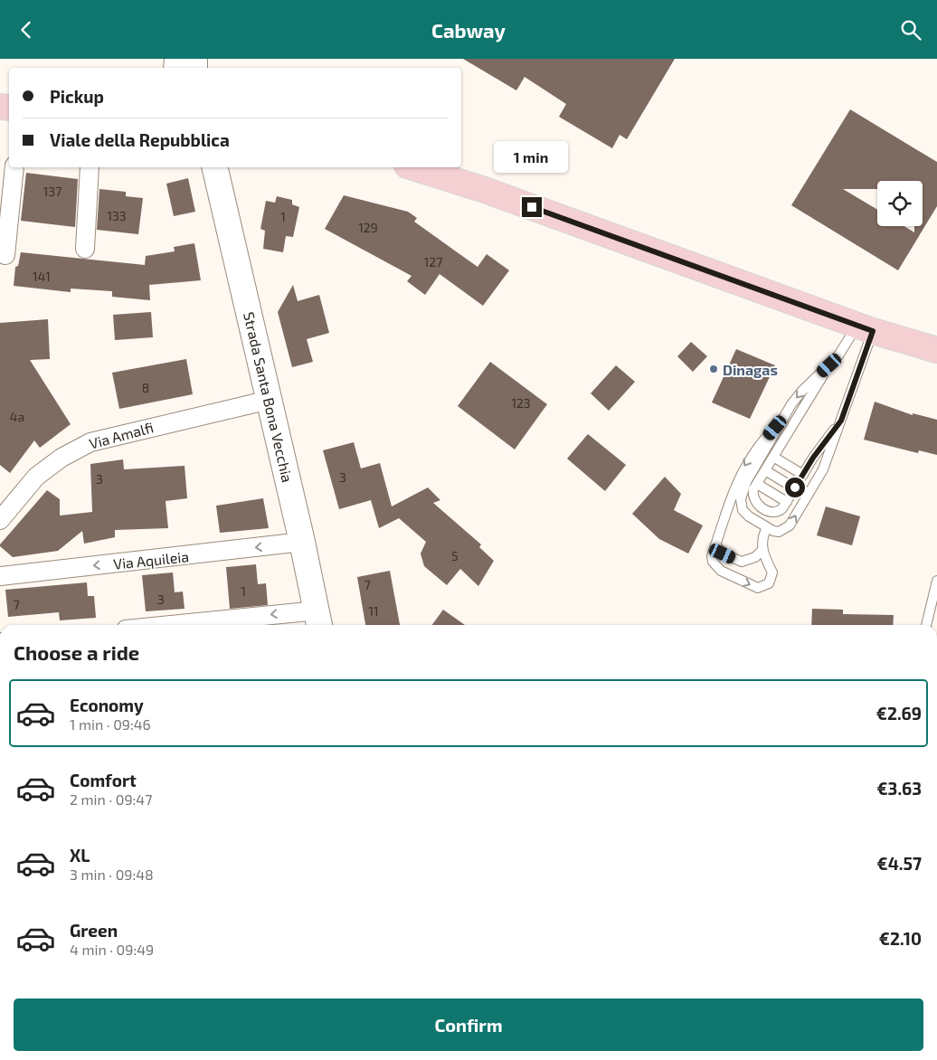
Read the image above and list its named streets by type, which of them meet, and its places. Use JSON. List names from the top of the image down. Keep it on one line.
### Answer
{"streets":{"street":["Strada Santa Bona Vecchia","Via Amalfi","Via Aquileia"]},"crossings":[["Strada Santa Bona Vecchia","Via Amalfi"],["Strada Santa Bona Vecchia","Via Aquileia"]],"places":["Dinagas"],"house_numbers":["137","133","1","129","127","141","8","123","4a","3","3","5","7","1","3","7","11"],"page":{"header":"Cabway","banner":["Pickup","Viale della Repubblica"],"bubble":"1 min","heading":"Choose a ride","list":[{"name":"Economy","note":"1 min · 09:46","value":"€2.69"},{"name":"Comfort","note":"2 min · 09:47","value":"€3.63"},{"name":"XL","note":"3 min · 09:48","value":"€4.57"},{"name":"Green","note":"4 min · 09:49","value":"€2.10"}],"buttons":"Confirm"}}
